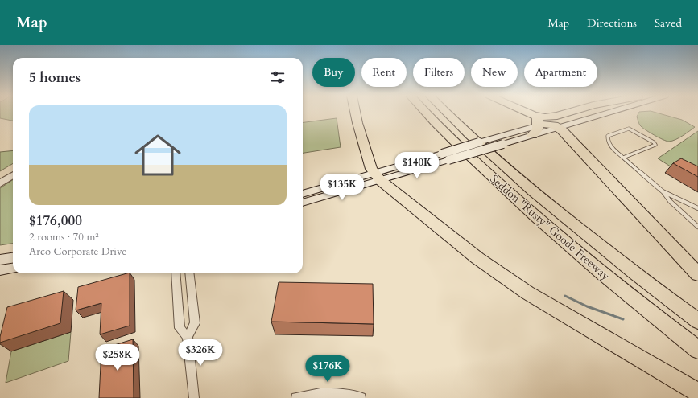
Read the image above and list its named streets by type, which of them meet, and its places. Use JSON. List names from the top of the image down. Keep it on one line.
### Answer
{"streets":{"highway":["Seddon \"Rusty\" Goode Freeway"]},"page":{"header":"Map","nav":["Map","Directions","Saved"],"chip":["Buy","Rent","Filters","New","Apartment"],"heading":"5 homes","list":[{"name":"$176,000","note":"2 rooms · 70 m² · Arco Corporate Drive"}],"price":["$140K","$135K","$326K","$258K","$176K"]}}
